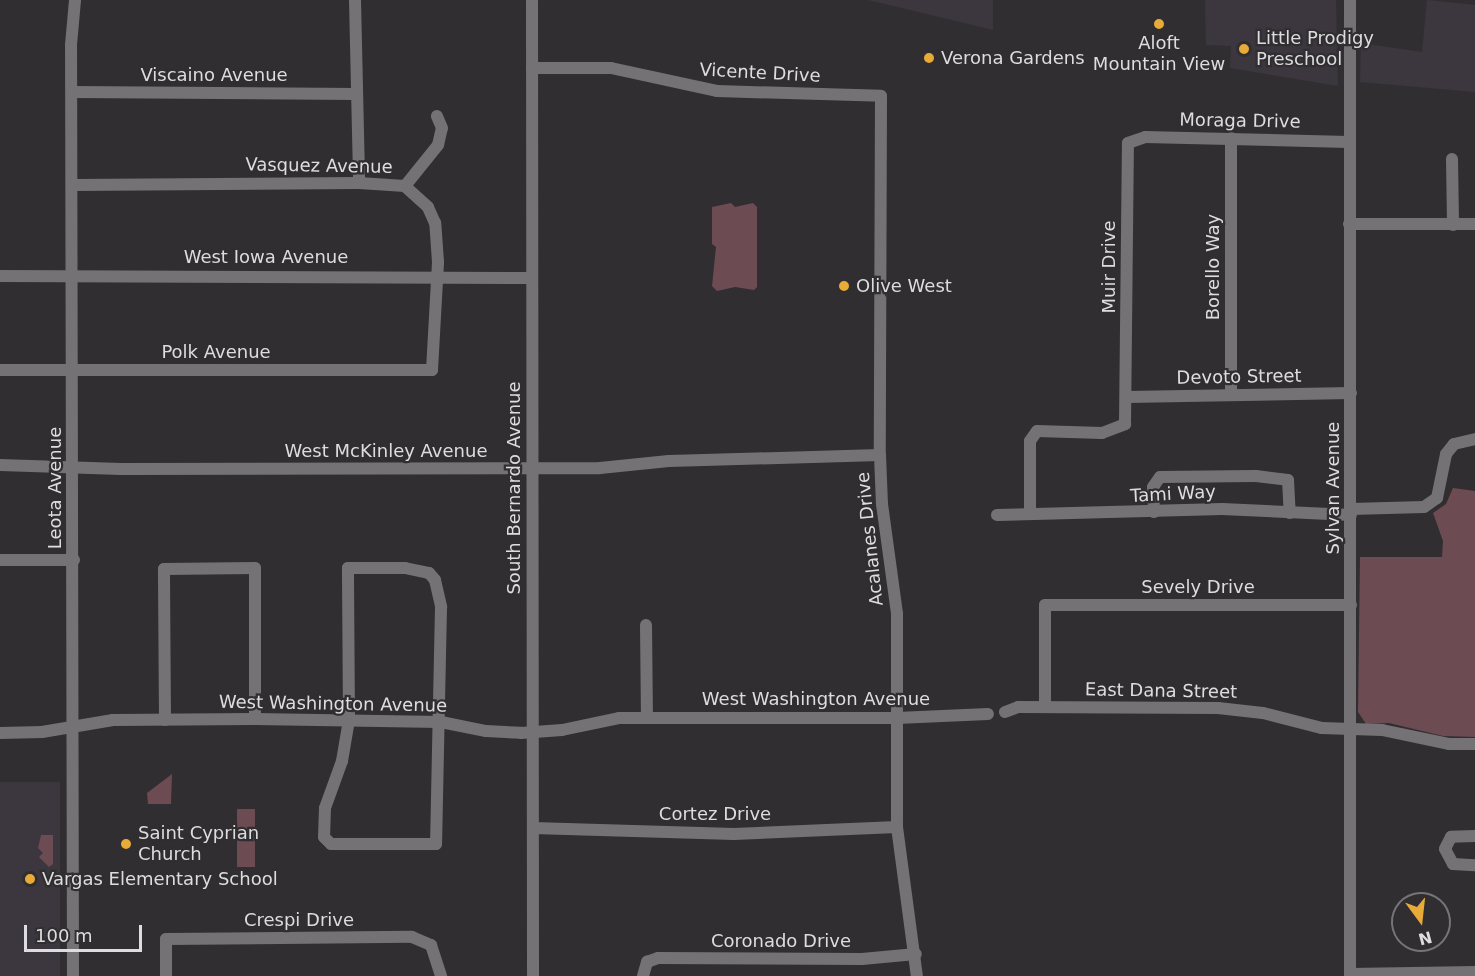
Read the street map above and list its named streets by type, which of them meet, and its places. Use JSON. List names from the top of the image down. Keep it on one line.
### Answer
{"streets":{"street":["Vicente Drive","Viscaino Avenue","Moraga Drive","Vasquez Avenue","West Iowa Avenue","Muir Drive","Borello Way","Polk Avenue","Devoto Street","West McKinley Avenue","Leota Avenue","South Bernardo Avenue","Sylvan Avenue","Tami Way","Acalanes Drive","Sevely Drive","East Dana Street","West Washington Avenue","Cortez Drive","Crespi Drive","Coronado Drive"]},"crossings":[["Vicente Drive","South Bernardo Avenue"],["Vicente Drive","Acalanes Drive"],["Viscaino Avenue","Leota Avenue"],["Moraga Drive","Muir Drive"],["Moraga Drive","Borello Way"],["Moraga Drive","Sylvan Avenue"],["Vasquez Avenue","West Iowa Avenue"],["Vasquez Avenue","Polk Avenue"],["Vasquez Avenue","Leota Avenue"],["West Iowa Avenue","Leota Avenue"],["West Iowa Avenue","South Bernardo Avenue"],["Muir Drive","Devoto Street"],["Muir Drive","Tami Way"],["Borello Way","Devoto Street"],["Polk Avenue","Leota Avenue"],["Devoto Street","Sylvan Avenue"],["West McKinley Avenue","Leota Avenue"],["West McKinley Avenue","South Bernardo Avenue"],["West McKinley Avenue","Acalanes Drive"],["Leota Avenue","West Washington Avenue"],["South Bernardo Avenue","West Washington Avenue"],["South Bernardo Avenue","Cortez Drive"],["Sylvan Avenue","Tami Way"],["Sylvan Avenue","Sevely Drive"],["Sylvan Avenue","East Dana Street"],["Acalanes Drive","West Washington Avenue"],["Acalanes Drive","Cortez Drive"],["Acalanes Drive","Coronado Drive"],["Sevely Drive","East Dana Street"]],"places":["Aloft Mountain View","Little Prodigy Preschool","Verona Gardens","Olive West","Saint Cyprian Church","Vargas Elementary School"],"scale_bar":"100 m","north":"bottom"}
